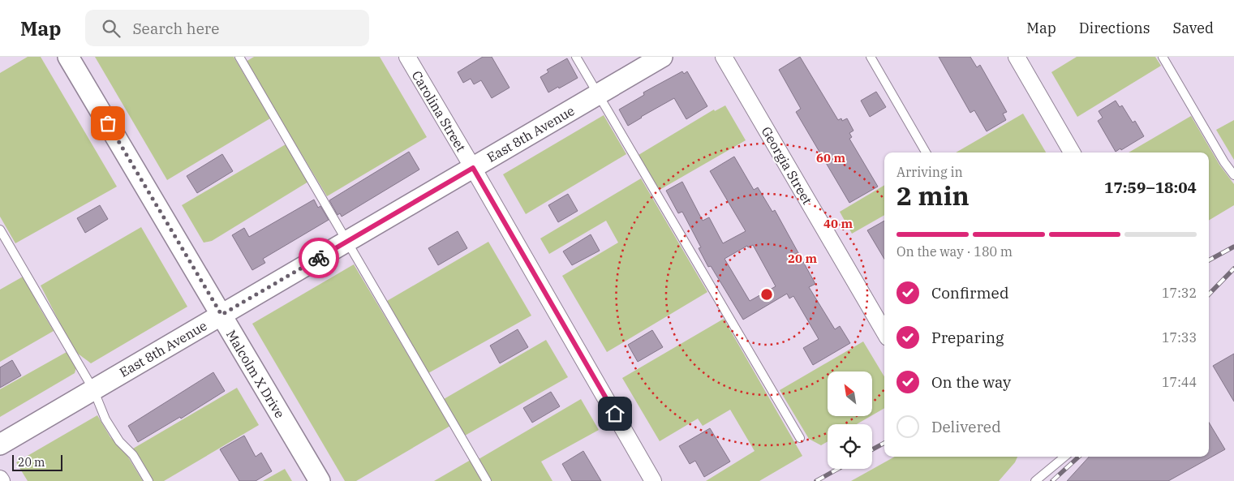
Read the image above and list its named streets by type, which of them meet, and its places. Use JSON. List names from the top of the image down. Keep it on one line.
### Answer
{"streets":{"street":["Carolina Street","East 8th Avenue","Georgia Street","Malcolm X Drive"]},"crossings":[["Carolina Street","East 8th Avenue"],["East 8th Avenue","Malcolm X Drive"]],"scale_bar":"20 m","north":"top left","page":{"header":"Map","search":"Search here","nav":["Map","Directions","Saved"],"heading":["2 min","Arriving in","17:59–18:04"],"bar":"On the way · 180 m","list":[["Confirmed","17:32"],["Preparing","17:33"],["On the way","17:44"],"Delivered"],"scale":"20 m"},"rings":["60 m","40 m","20 m"]}
